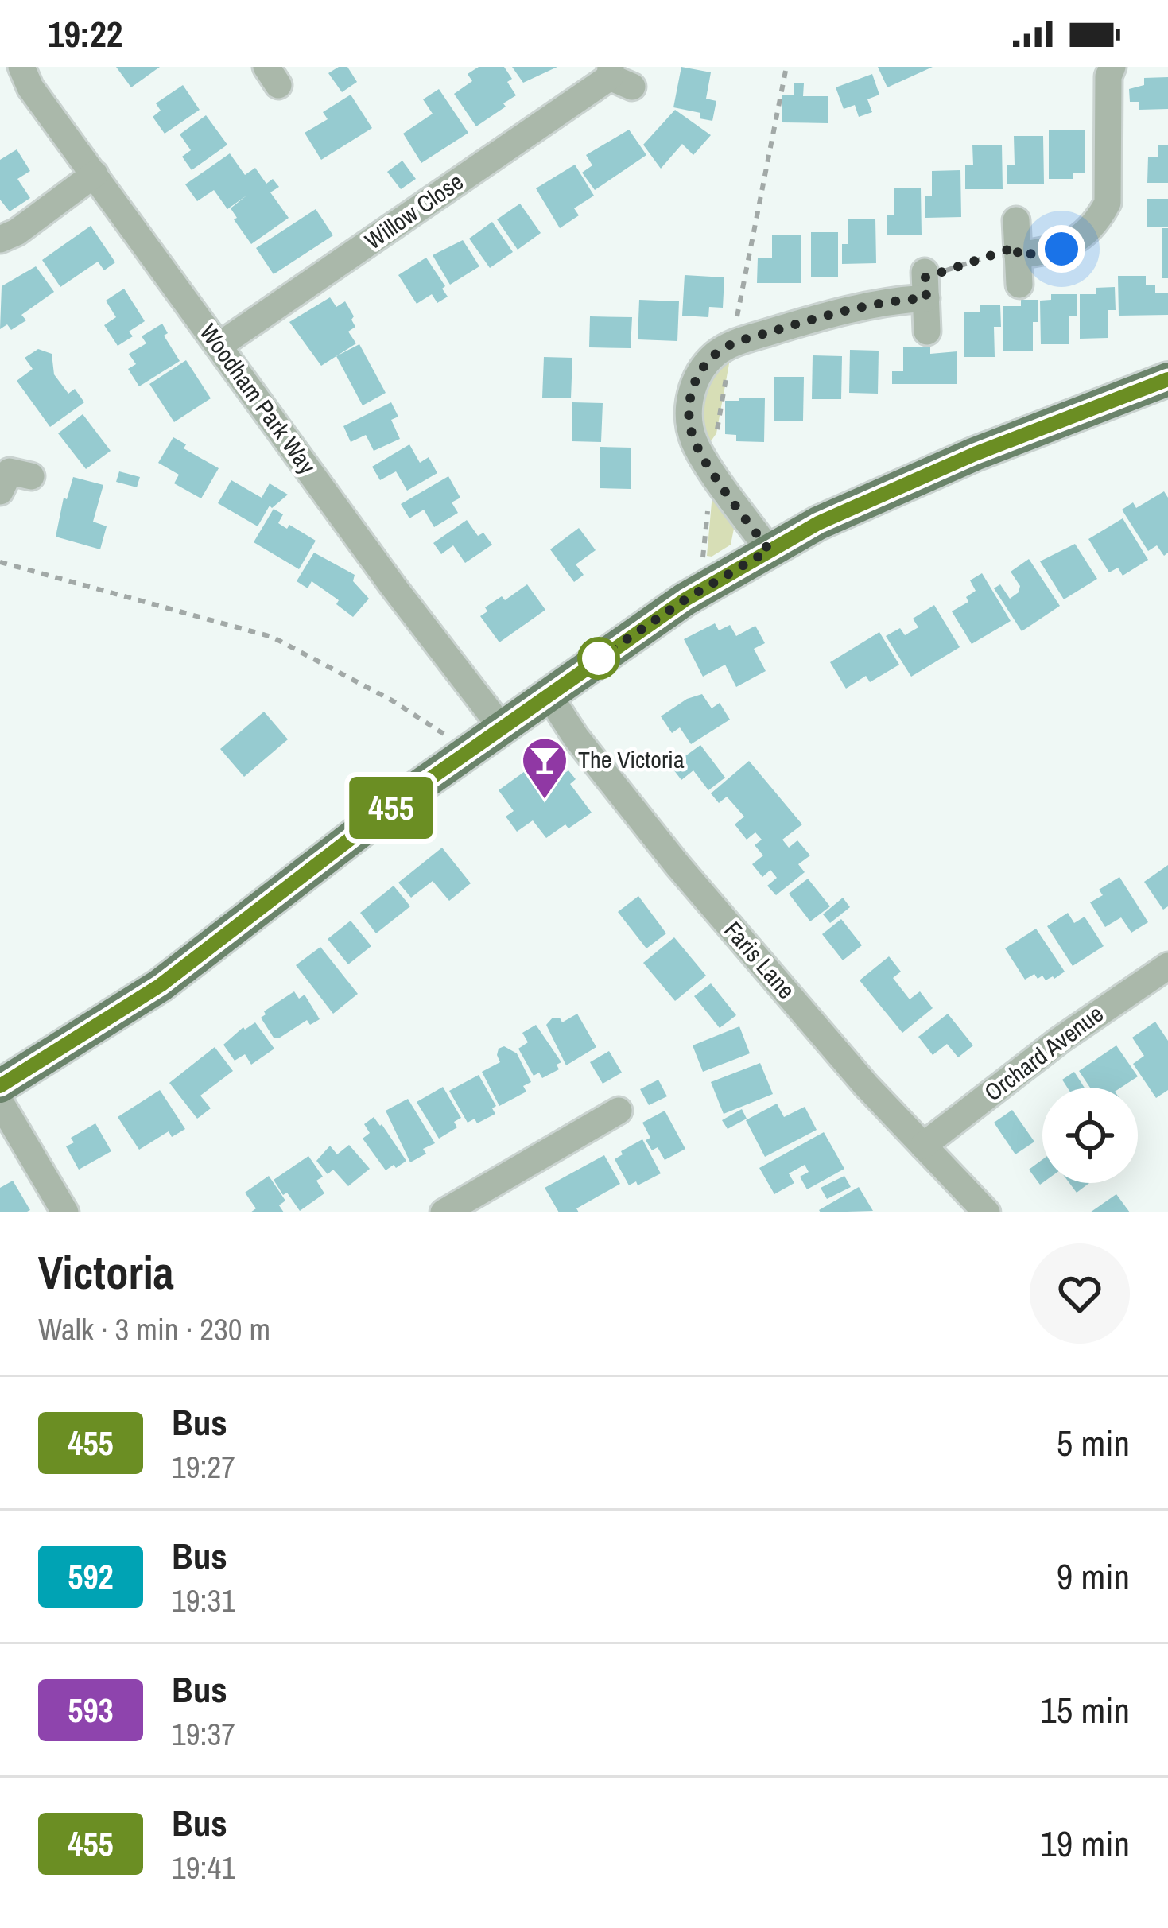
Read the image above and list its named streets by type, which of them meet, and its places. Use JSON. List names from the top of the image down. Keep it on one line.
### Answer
{"streets":{"street":["Willow Close","Woodham Park Way","Faris Lane","Orchard Avenue"]},"crossings":[["Willow Close","Woodham Park Way"],["Faris Lane","Orchard Avenue"]],"places":{"bar":["The Victoria"]},"lines":["bus line 455"],"page":{"status":"19:22","on_map":"455","heading":["Victoria","Walk · 3 min · 230 m"],"list":[{"mark":"455","name":"Bus","note":"19:27","value":"5 min"},{"mark":"592","name":"Bus","note":"19:31","value":"9 min"},{"mark":"593","name":"Bus","note":"19:37","value":"15 min"},{"mark":"455","name":"Bus","note":"19:41","value":"19 min"}]}}
